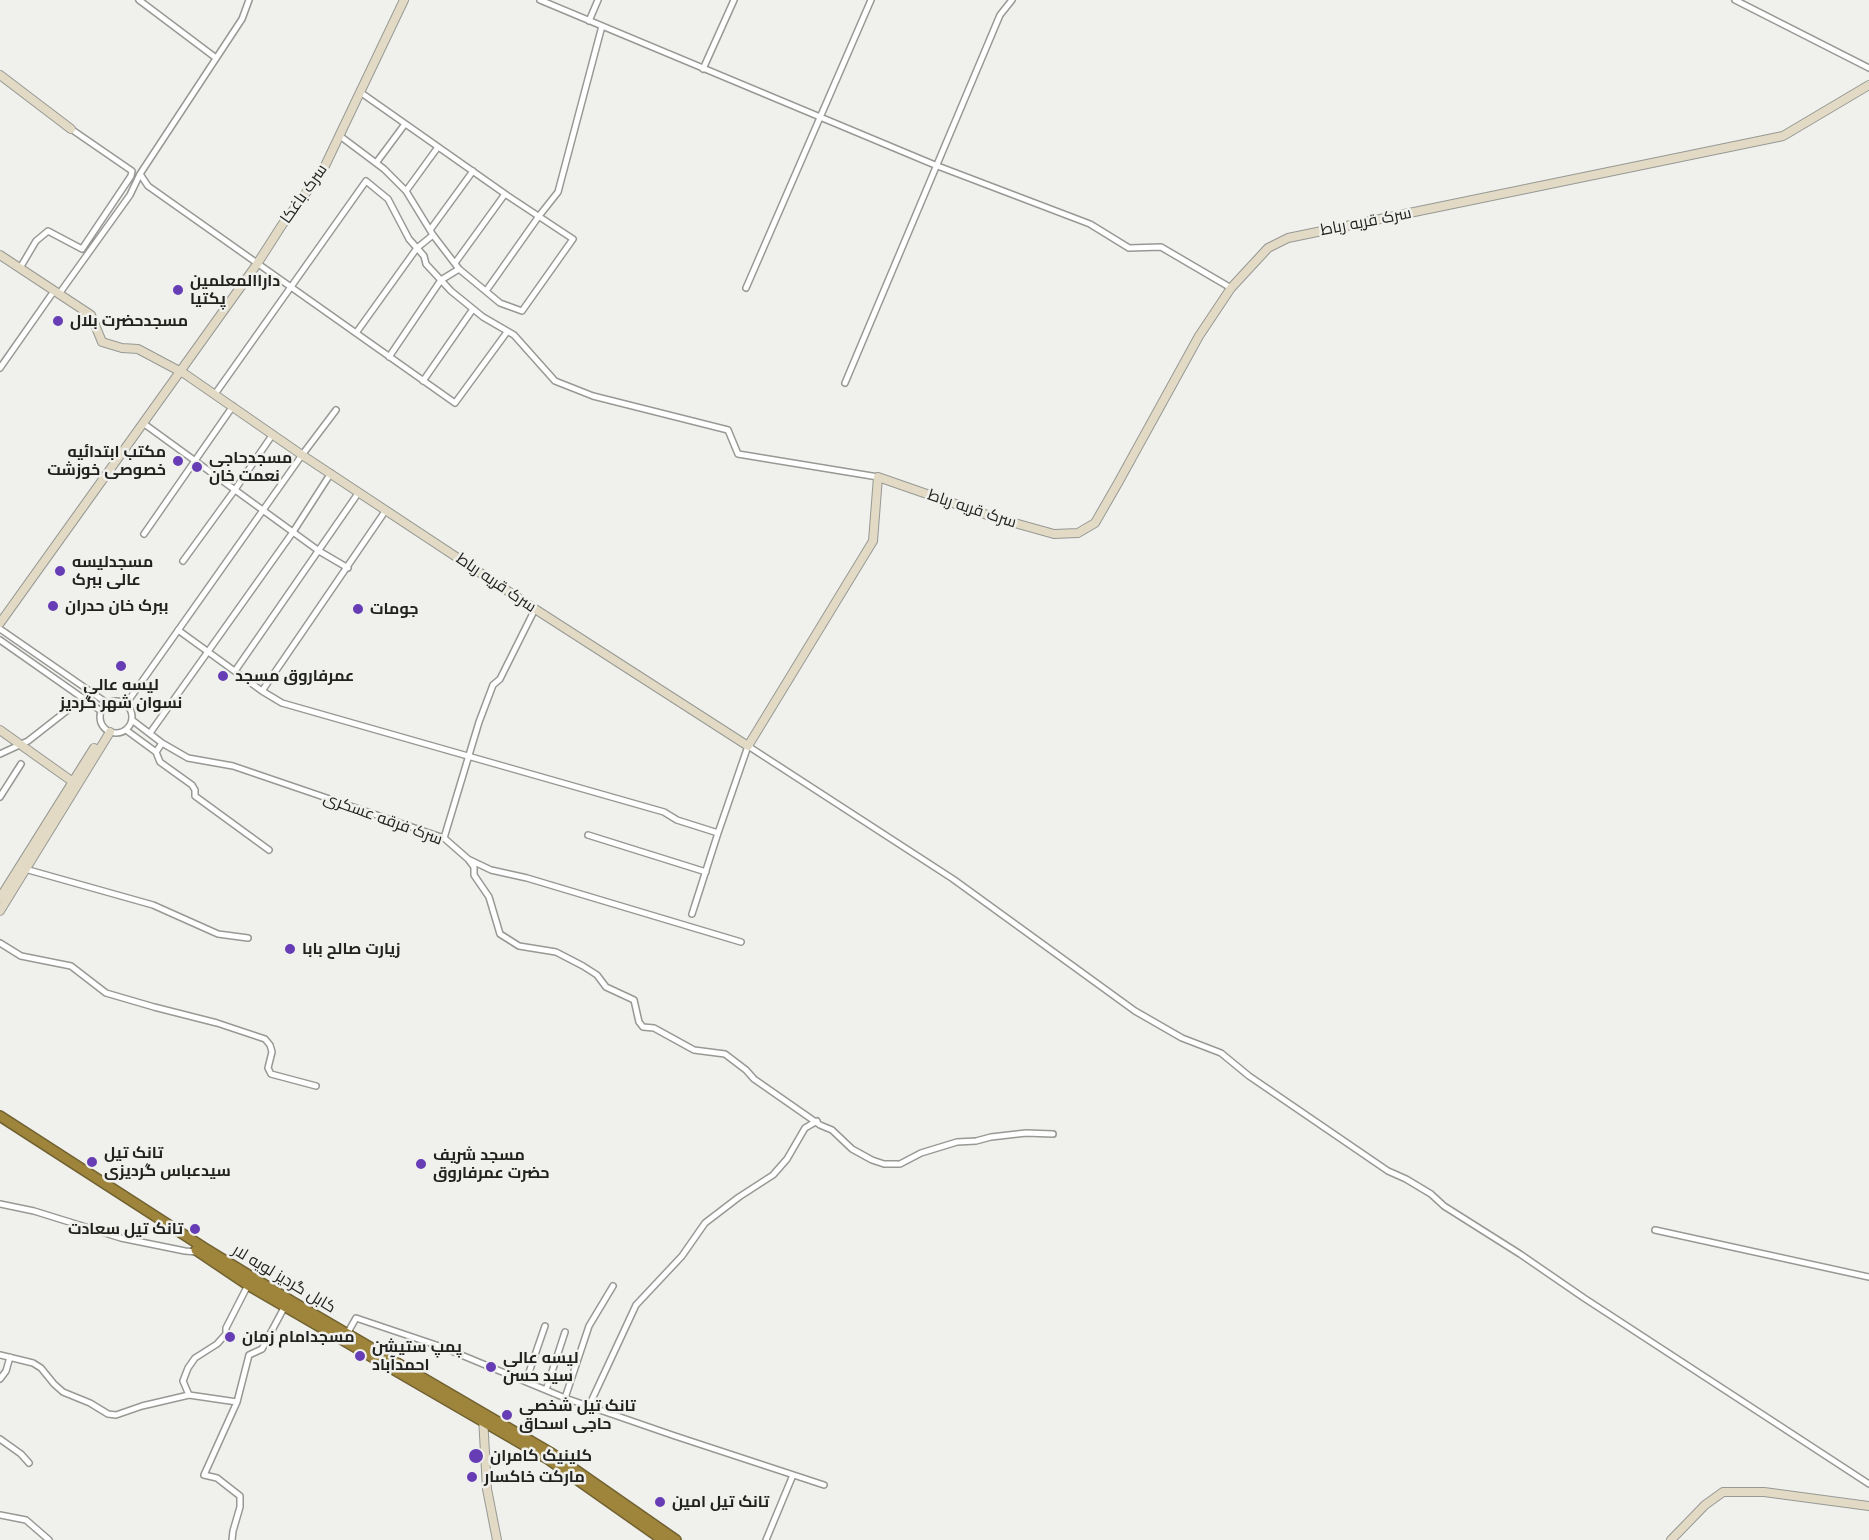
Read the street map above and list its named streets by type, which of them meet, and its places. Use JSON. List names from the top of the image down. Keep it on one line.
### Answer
{"streets":{"highway":["کابل گردیز لویه لار"],"street":["سرک باغکا","سرک قریه رباط","سرک فرقه عسکری"]},"crossings":[["سرک باغکا","سرک قریه رباط"]],"places":["داراالمعلمین پکتیا","مسجدحضرت بلال","مکتب ابتدائیه خصوصی خوزشت","مسجدحاجی نعمت خان","مسجدلیسه عالی ببرک","ببرک خان حدران","جومات","لیسه عالی نسوان شهر گردیز","عمرفاروق مسجد","زیارت صالح بابا","تانک تیل سیدعباس گردیزی","مسجد شریف حضرت عمرفاروق","تانک تیل سعادت","مسجدامام زمان","پمپ ستیشن احمدآباد","لیسه عالی سید حسن","تانک تیل شخصی حاجی اسحاق","کلینیک کامران","مارکت خاکسار","تانک تیل امین"]}
